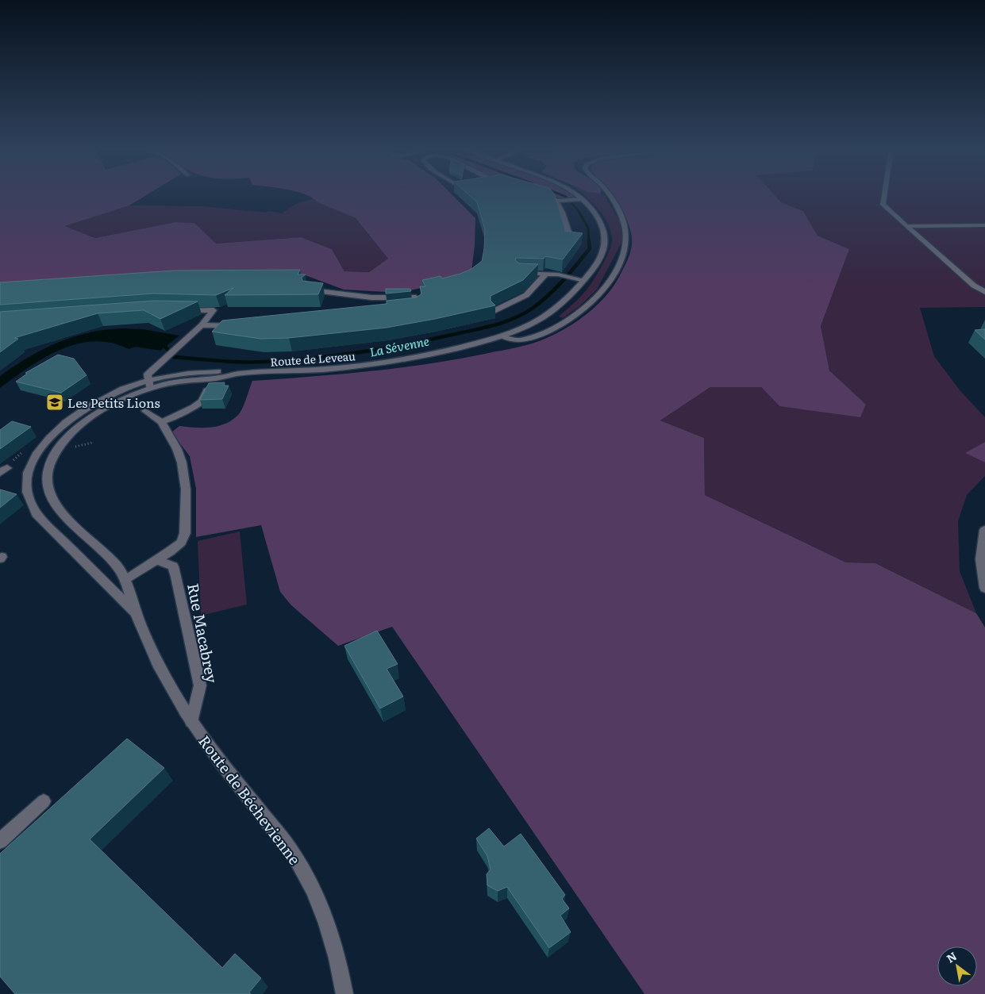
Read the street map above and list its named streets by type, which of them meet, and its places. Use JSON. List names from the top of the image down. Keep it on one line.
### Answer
{"streets":{"street":["Route de Leveau","Rue Macabrey","Route de Béchevienne"]},"crossings":[["Route de Leveau","Route de Béchevienne"],["Rue Macabrey","Route de Béchevienne"]],"water":["La Sévenne"],"places":{"school or university":["Les Petits Lions"]},"north":"top left"}
